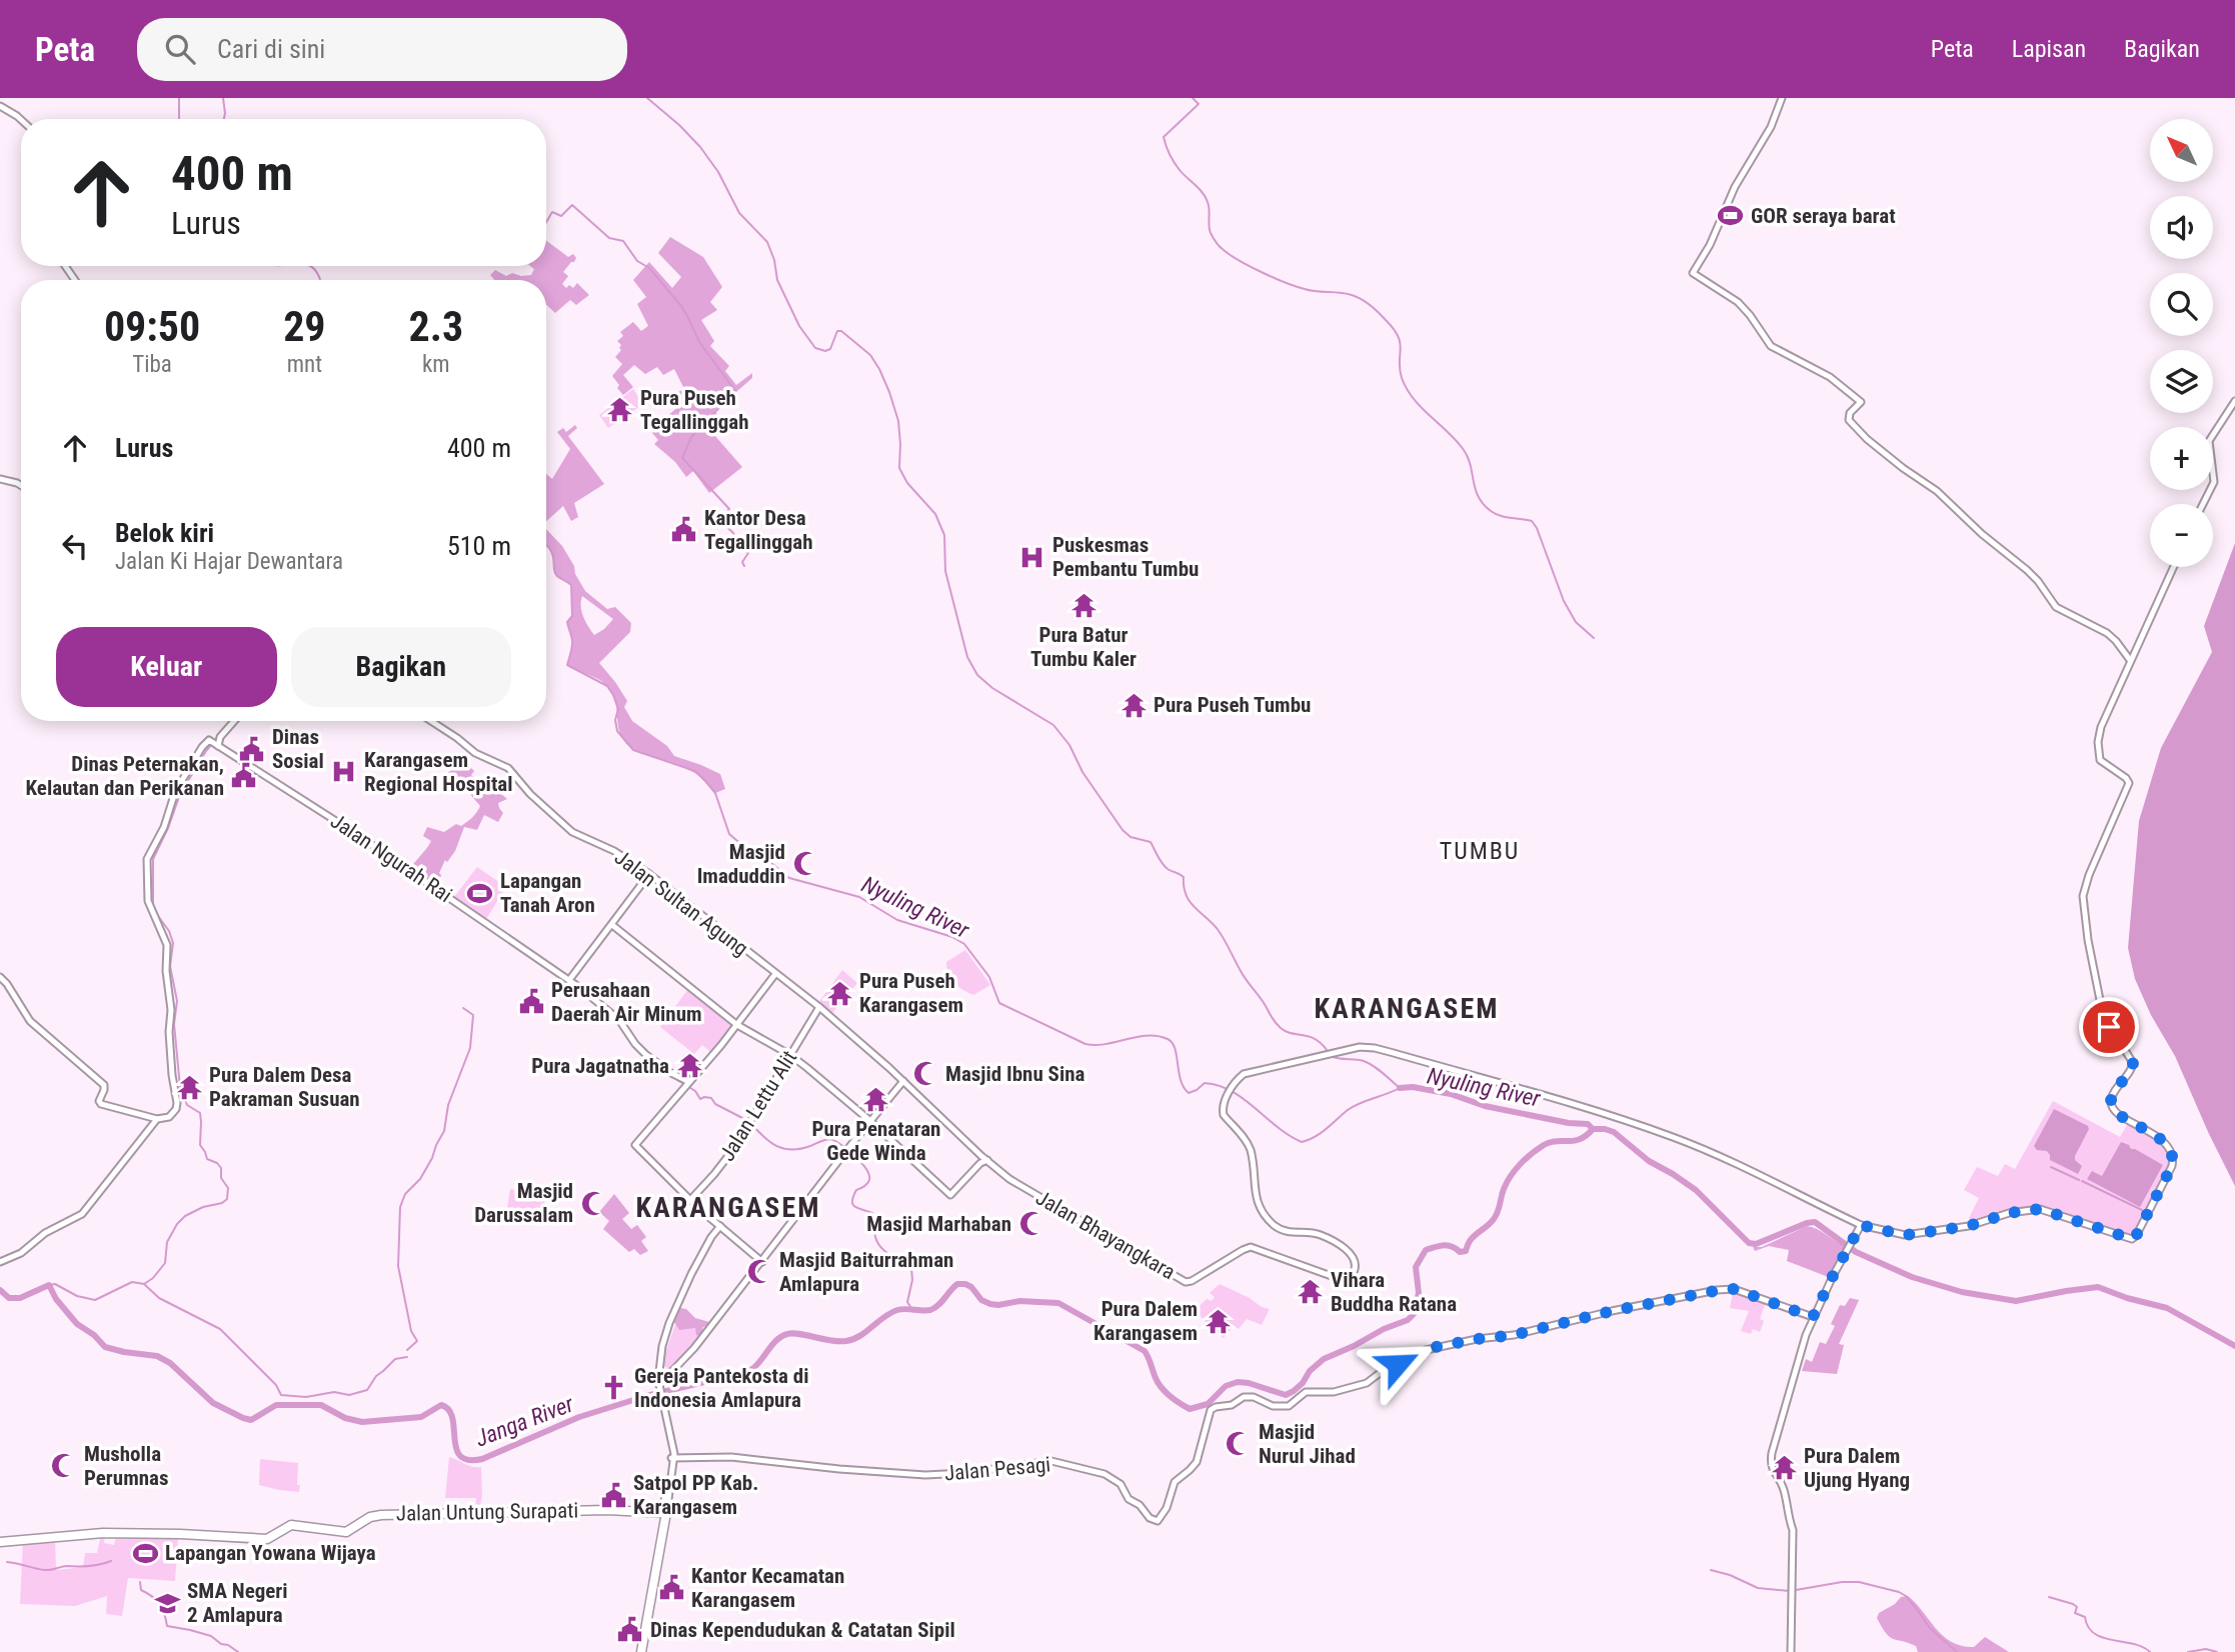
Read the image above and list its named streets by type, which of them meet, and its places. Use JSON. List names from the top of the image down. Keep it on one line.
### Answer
{"streets":{"highway":["Jalan Untung Surapati"],"street":["Jalan Ngurah Rai","Jalan Sultan Agung","Jalan Lettu Alit","Jalan Bhayangkara","Jalan Pesagi"]},"crossings":[["Jalan Sultan Agung","Jalan Lettu Alit"],["Jalan Sultan Agung","Jalan Bhayangkara"]],"districts":["TUMBU","KARANGASEM","KARANGASEM"],"water":["Nyuling River","Janga River"],"places":{"sports":["GOR seraya barat","Lapangan Tanah Aron","Lapangan Yowana Wijaya"],"temple":["Pura Puseh Tegallinggah","Pura Batur Tumbu Kaler","Pura Puseh Tumbu","Pura Puseh Karangasem","Pura Jagatnatha","Pura Dalem Desa Pakraman Susuan","Pura Penataran Gede Winda","Vihara Buddha Ratana","Pura Dalem Karangasem","Pura Dalem Ujung Hyang"],"public building":["Kantor Desa Tegallinggah","Dinas Sosial","Dinas Peternakan, Kelautan dan Perikanan","Perusahaan Daerah Air Minum","Satpol PP Kab. Karangasem","Kantor Kecamatan Karangasem","Dinas Kependudukan & Catatan Sipil"],"hospital":["Puskesmas Pembantu Tumbu","Karangasem Regional Hospital"],"mosque":["Masjid Imaduddin","Masjid Ibnu Sina","Masjid Darussalam","Masjid Marhaban","Masjid Baiturrahman Amlapura","Masjid Nurul Jihad","Musholla Perumnas"],"church":["Gereja Pantekosta di Indonesia Amlapura"],"school or university":["SMA Negeri 2 Amlapura"]},"north":"top left","page":{"header":"Peta","search":"Cari di sini","nav":["Peta","Lapisan","Bagikan"],"map_buttons":["+","−"],"turn":["400 m","Lurus"],"eta":["09:50","Tiba","29","mnt","2.3","km"],"list":[{"name":"Lurus","value":"400 m"},{"name":"Belok kiri","note":"Jalan Ki Hajar Dewantara","value":"510 m"}],"buttons":["Keluar","Bagikan"]}}
